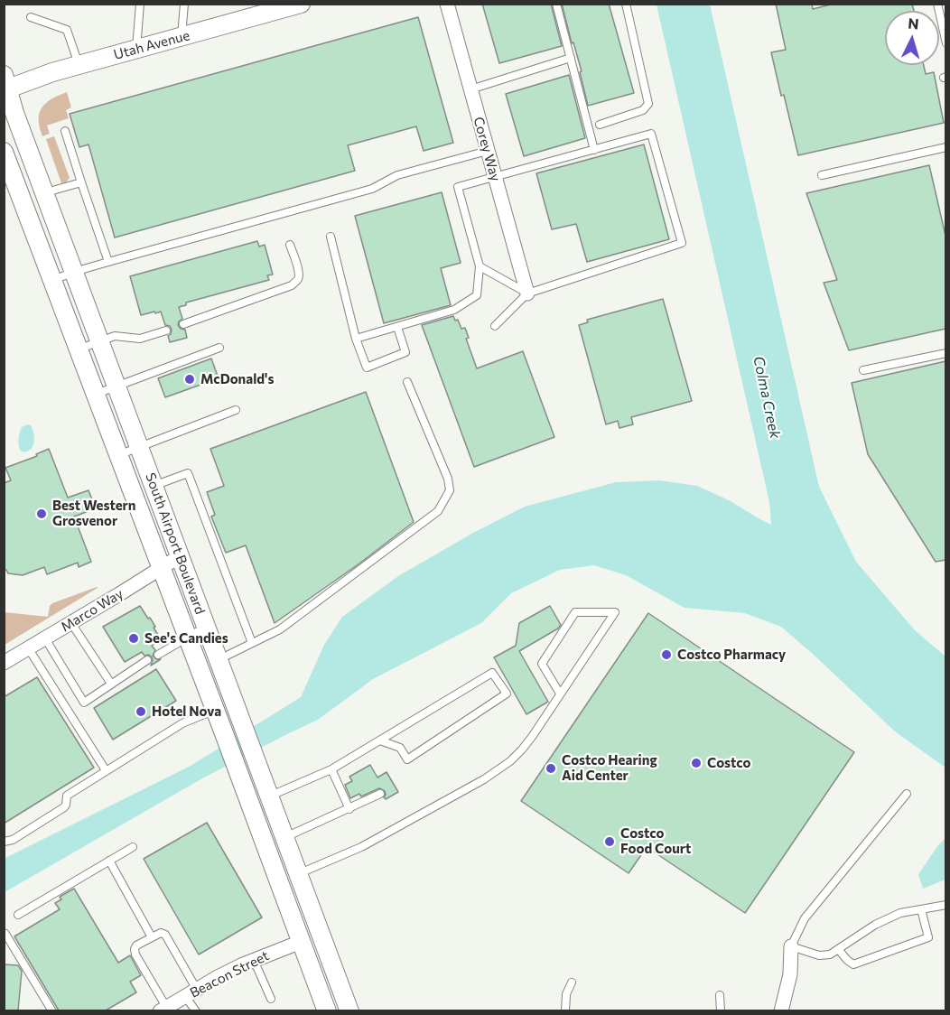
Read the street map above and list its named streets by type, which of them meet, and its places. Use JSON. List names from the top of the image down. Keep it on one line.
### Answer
{"streets":{"street":["Utah Avenue","Corey Way","South Airport Boulevard","Marco Way","Beacon Street"]},"crossings":[["Utah Avenue","South Airport Boulevard"],["South Airport Boulevard","Marco Way"],["South Airport Boulevard","Beacon Street"]],"water":["Colma Creek"],"places":["McDonald's","Best Western Grosvenor","See's Candies","Costco Pharmacy","Hotel Nova","Costco","Costco Hearing Aid Center","Costco Food Court"],"north":"top"}
